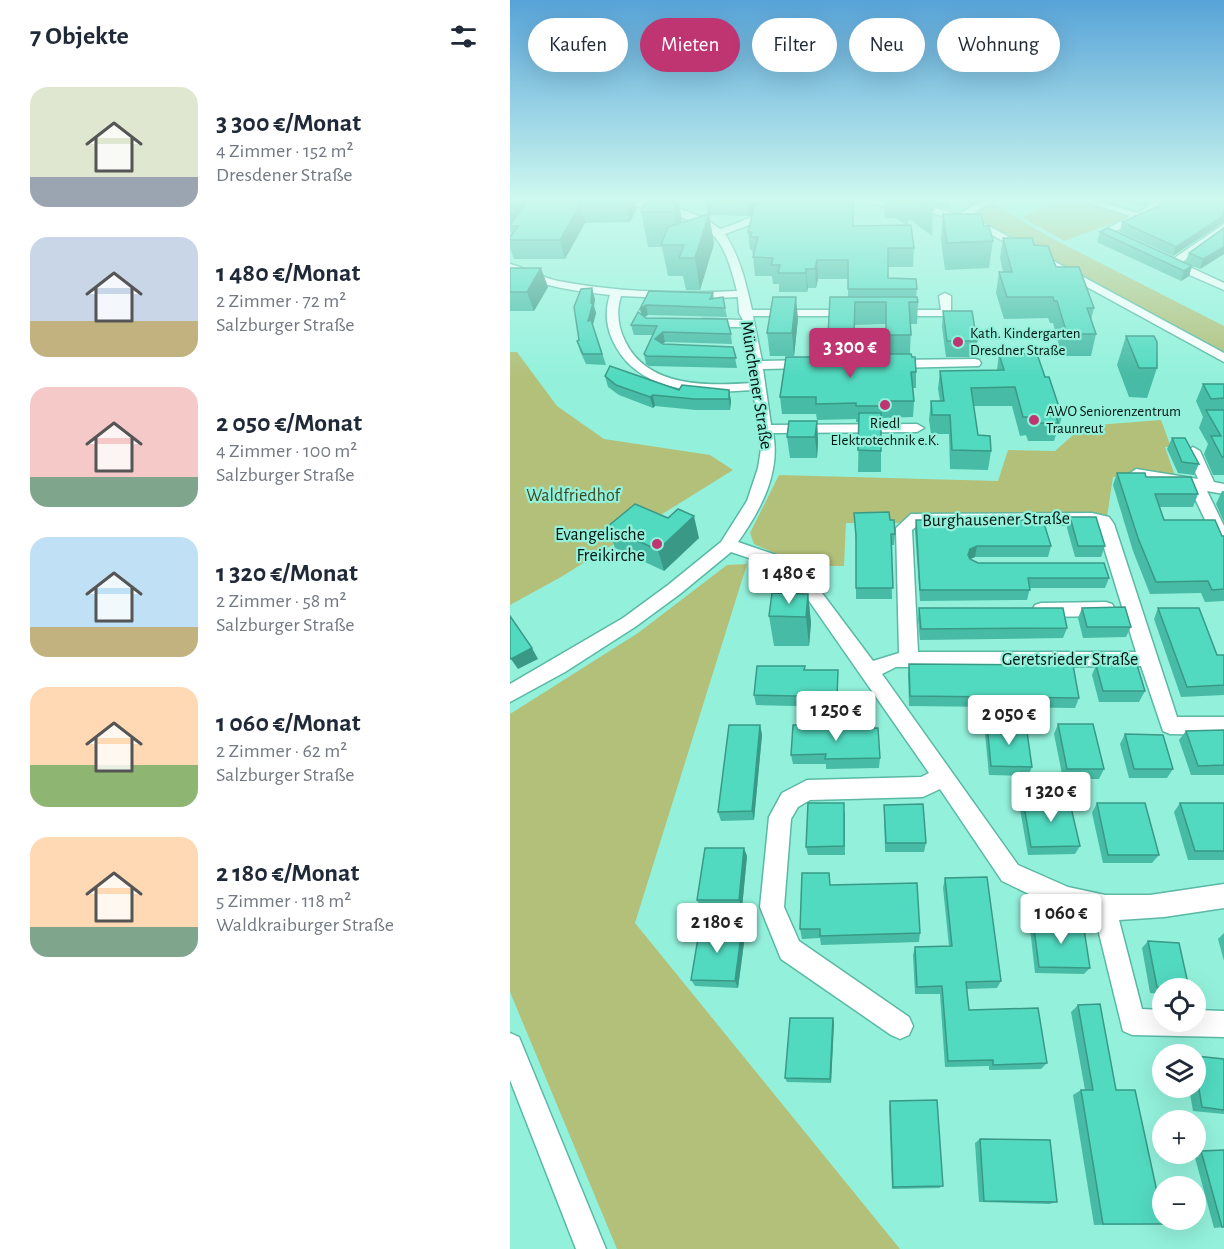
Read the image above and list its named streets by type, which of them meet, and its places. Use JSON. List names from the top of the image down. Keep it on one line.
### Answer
{"streets":{"street":["Münchener Straße","Burghausener Straße","Geretsrieder Straße"]},"crossings":[["Burghausener Straße","Geretsrieder Straße"]],"parks":["Waldfriedhof"],"places":["Kath. Kindergarten Dresdner Straße","Riedl Elektrotechnik e.K.","AWO Seniorenzentrum Traunreut","Evangelische Freikirche"],"page":{"heading":"7 Objekte","chip":["Kaufen","Mieten","Filter","Neu","Wohnung"],"list":[{"name":"3 300 €/Monat","note":"4 Zimmer · 152 m² · Dresdener Straße"},{"name":"1 480 €/Monat","note":"2 Zimmer · 72 m² · Salzburger Straße"},{"name":"2 050 €/Monat","note":"4 Zimmer · 100 m² · Salzburger Straße"},{"name":"1 320 €/Monat","note":"2 Zimmer · 58 m² · Salzburger Straße"},{"name":"1 060 €/Monat","note":"2 Zimmer · 62 m² · Salzburger Straße"},{"name":"2 180 €/Monat","note":"5 Zimmer · 118 m² · Waldkraiburger Straße"}],"price":["3 300 €","1 480 €","1 250 €","2 050 €","1 320 €","1 060 €","2 180 €"],"map_buttons":["+","−"]}}
